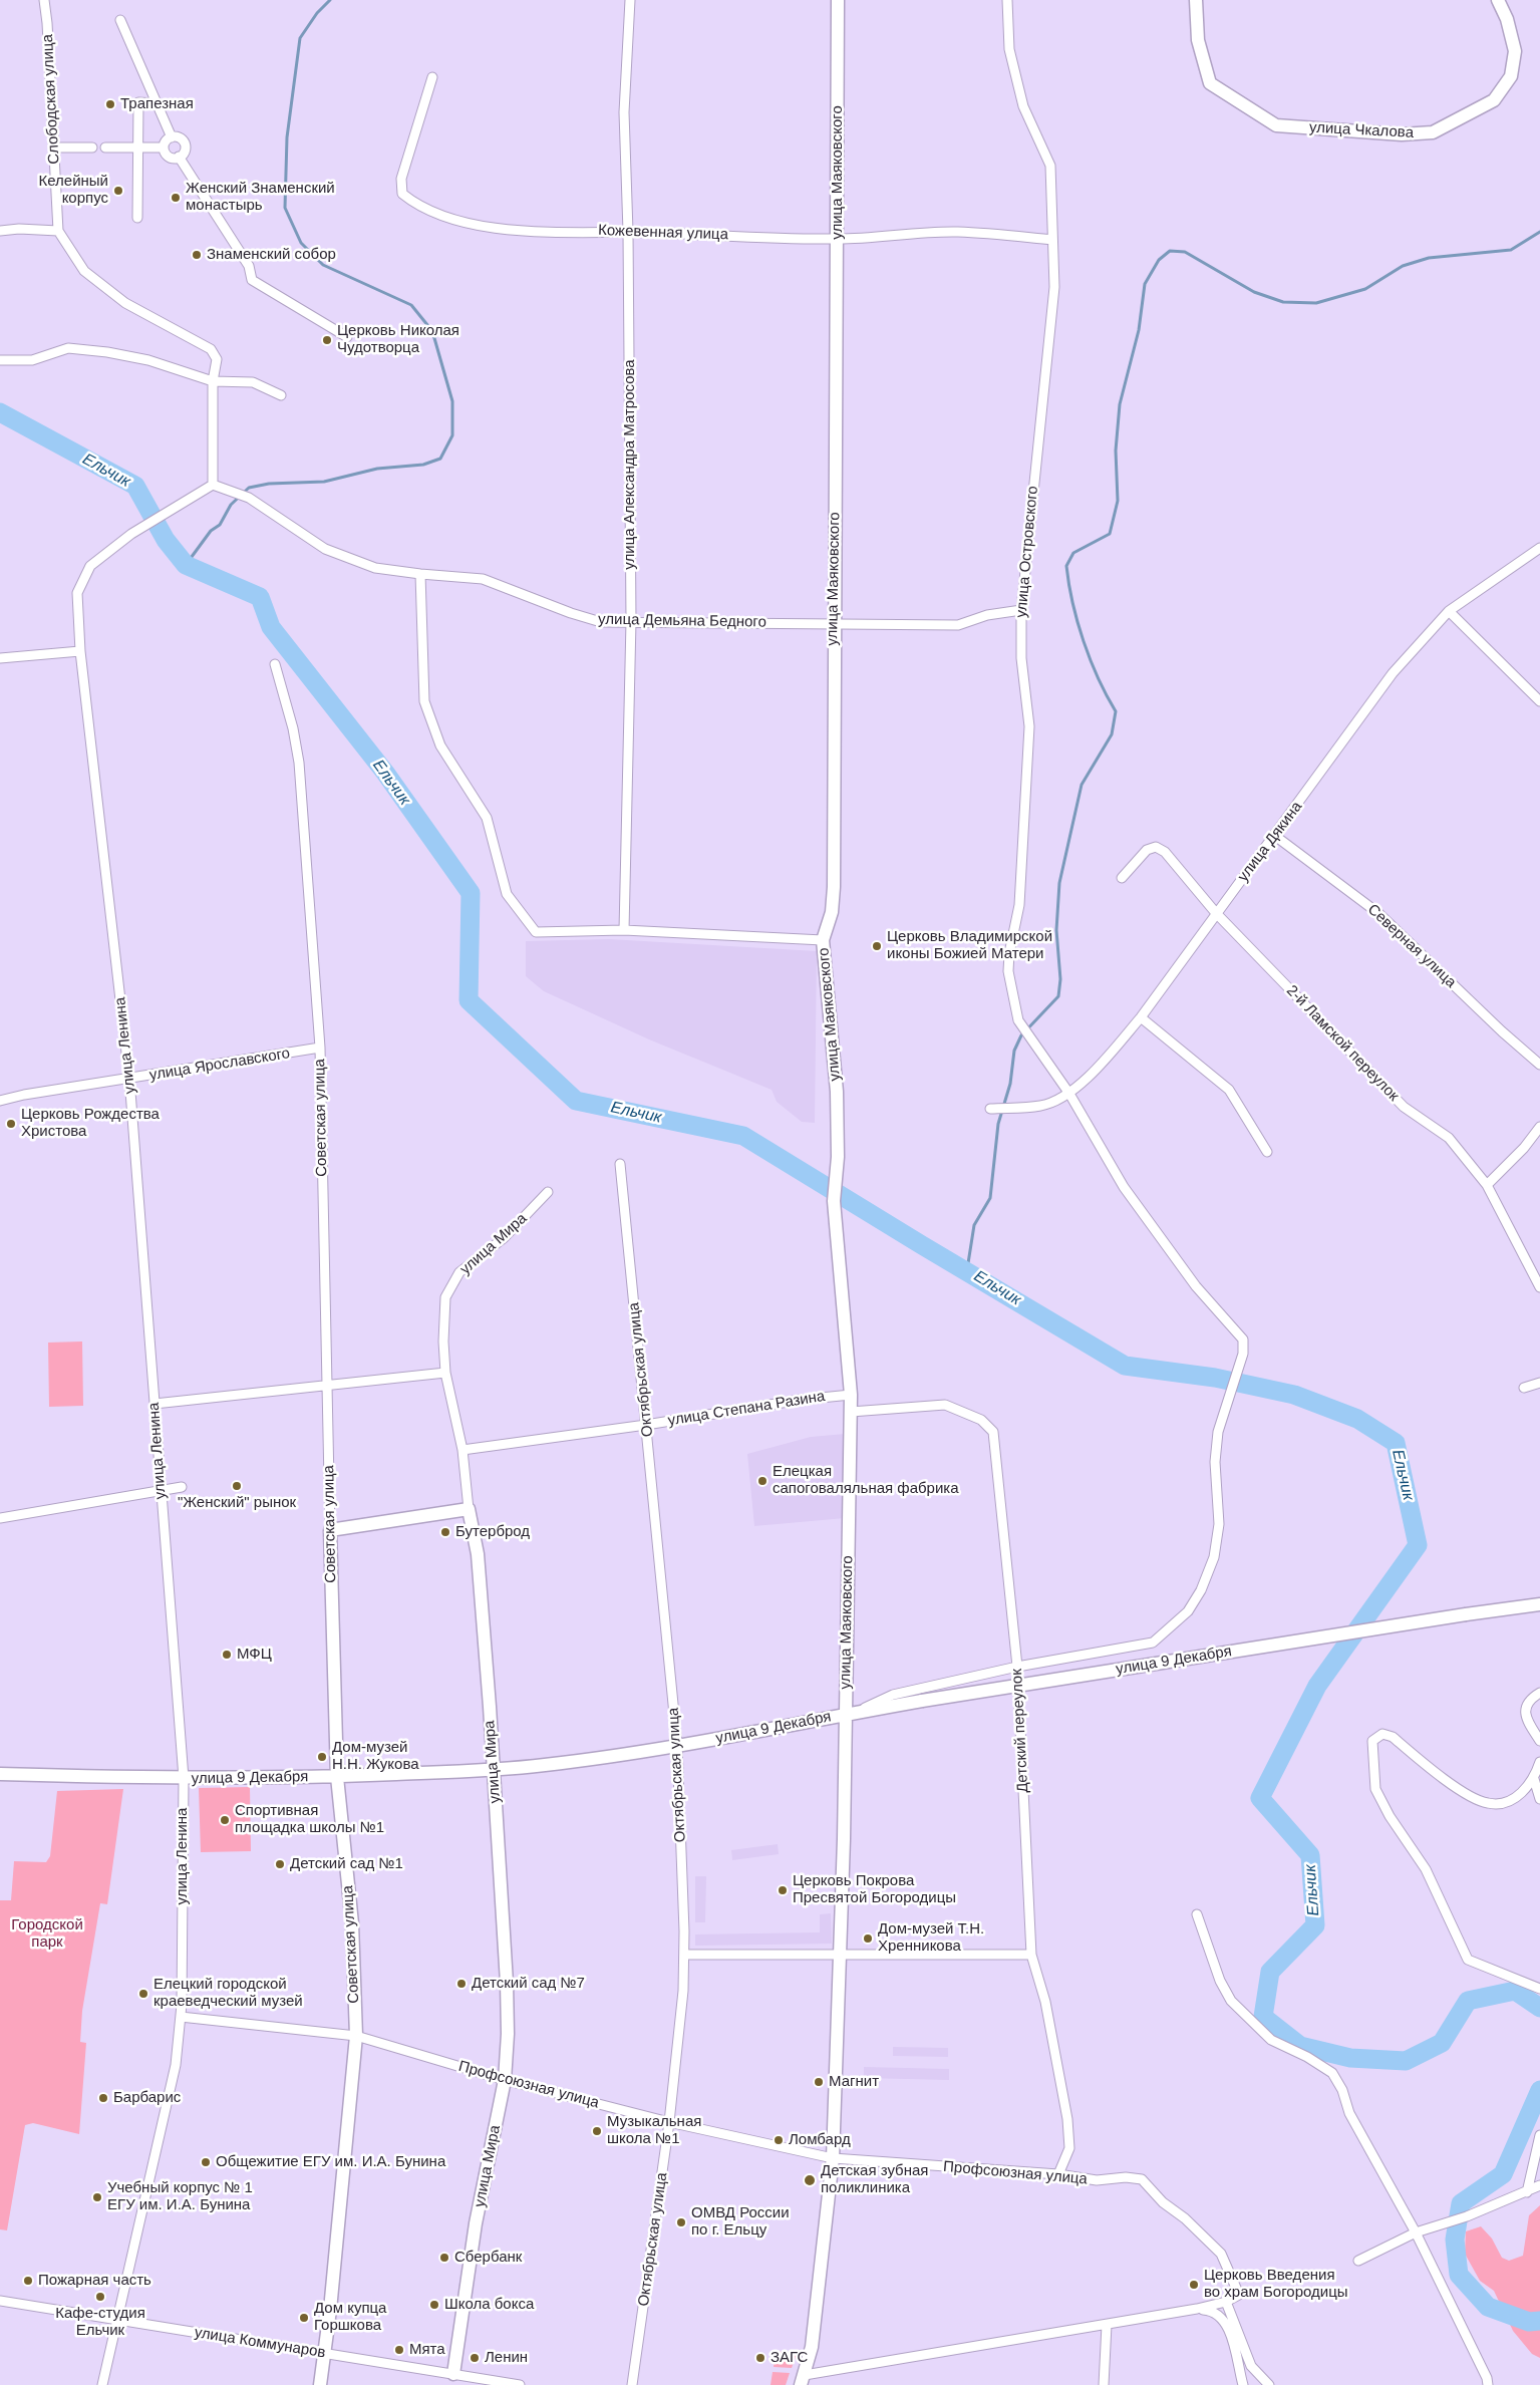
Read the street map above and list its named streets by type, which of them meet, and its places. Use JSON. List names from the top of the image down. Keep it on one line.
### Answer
{"streets":{"main road":["улица Чкалова","улица Маяковского","Советская улица","улица Мира","улица 9 Декабря"],"street":["Слободская улица","Кожевенная улица","улица Александра Матросова","улица Островского","улица Демьяна Бедного","улица Дякина","Северная улица","2-й Ламской переулок","улица Ленина","улица Ярославского","Октябрьская улица","улица Степана Разина","Детский переулок","Профсоюзная улица","улица Коммунаров"]},"crossings":[["улица Маяковского","Кожевенная улица"],["улица Маяковского","улица Демьяна Бедного"],["улица Маяковского","улица Степана Разина"],["улица Маяковского","улица 9 Декабря"],["улица Маяковского","Детский переулок"],["улица Маяковского","Профсоюзная улица"],["Кожевенная улица","улица Александра Матросова"],["Кожевенная улица","улица Островского"],["улица Александра Матросова","улица Демьяна Бедного"],["улица Островского","улица Демьяна Бедного"],["улица Островского","улица Дякина"],["улица Островского","Детский переулок"],["улица Демьяна Бедного","улица Ленина"],["улица Дякина","Северная улица"],["улица Дякина","2-й Ламской переулок"],["улица Ленина","улица Ярославского"],["улица Ленина","улица 9 Декабря"],["улица Ленина","Профсоюзная улица"],["улица Ленина","улица Коммунаров"],["улица Ярославского","Советская улица"],["Советская улица","улица 9 Декабря"],["Советская улица","Профсоюзная улица"],["Советская улица","улица Коммунаров"],["улица Мира","улица Степана Разина"],["улица Мира","улица 9 Декабря"],["улица Мира","Профсоюзная улица"],["улица Мира","улица Коммунаров"],["Октябрьская улица","улица Степана Разина"],["Октябрьская улица","улица 9 Декабря"],["Октябрьская улица","Профсоюзная улица"],["Детский переулок","Профсоюзная улица"]],"water":["Ельчик"],"parks":["Городской парк"],"places":["Трапезная","Келейный корпус","Женский Знаменский монастырь","Знаменский собор","Церковь Николая Чудотворца","Церковь Владимирской иконы Божией Матери","Церковь Рождества Христова","Елецкая сапоговаляльная фабрика","\"Женский\" рынок","Бутерброд","МФЦ","Дом-музей Н.Н. Жукова","Спортивная площадка школы №1","Детский сад №1","Церковь Покрова Пресвятой Богородицы","Дом-музей Т.Н. Хренникова","Детский сад №7","Елецкий городской краеведческий музей","Магнит","Барбарис","Музыкальная школа №1","Ломбард","Общежитие ЕГУ им. И.А. Бунина","Детская зубная поликлиника","Учебный корпус № 1 ЕГУ им. И.А. Бунина","ОМВД России по г. Ельцу","Сбербанк","Пожарная часть","Церковь Введения во храм Богородицы","Кафе-студия Ельчик","Школа бокса","Дом купца Горшкова","Мята","Ленин","ЗАГС"]}
